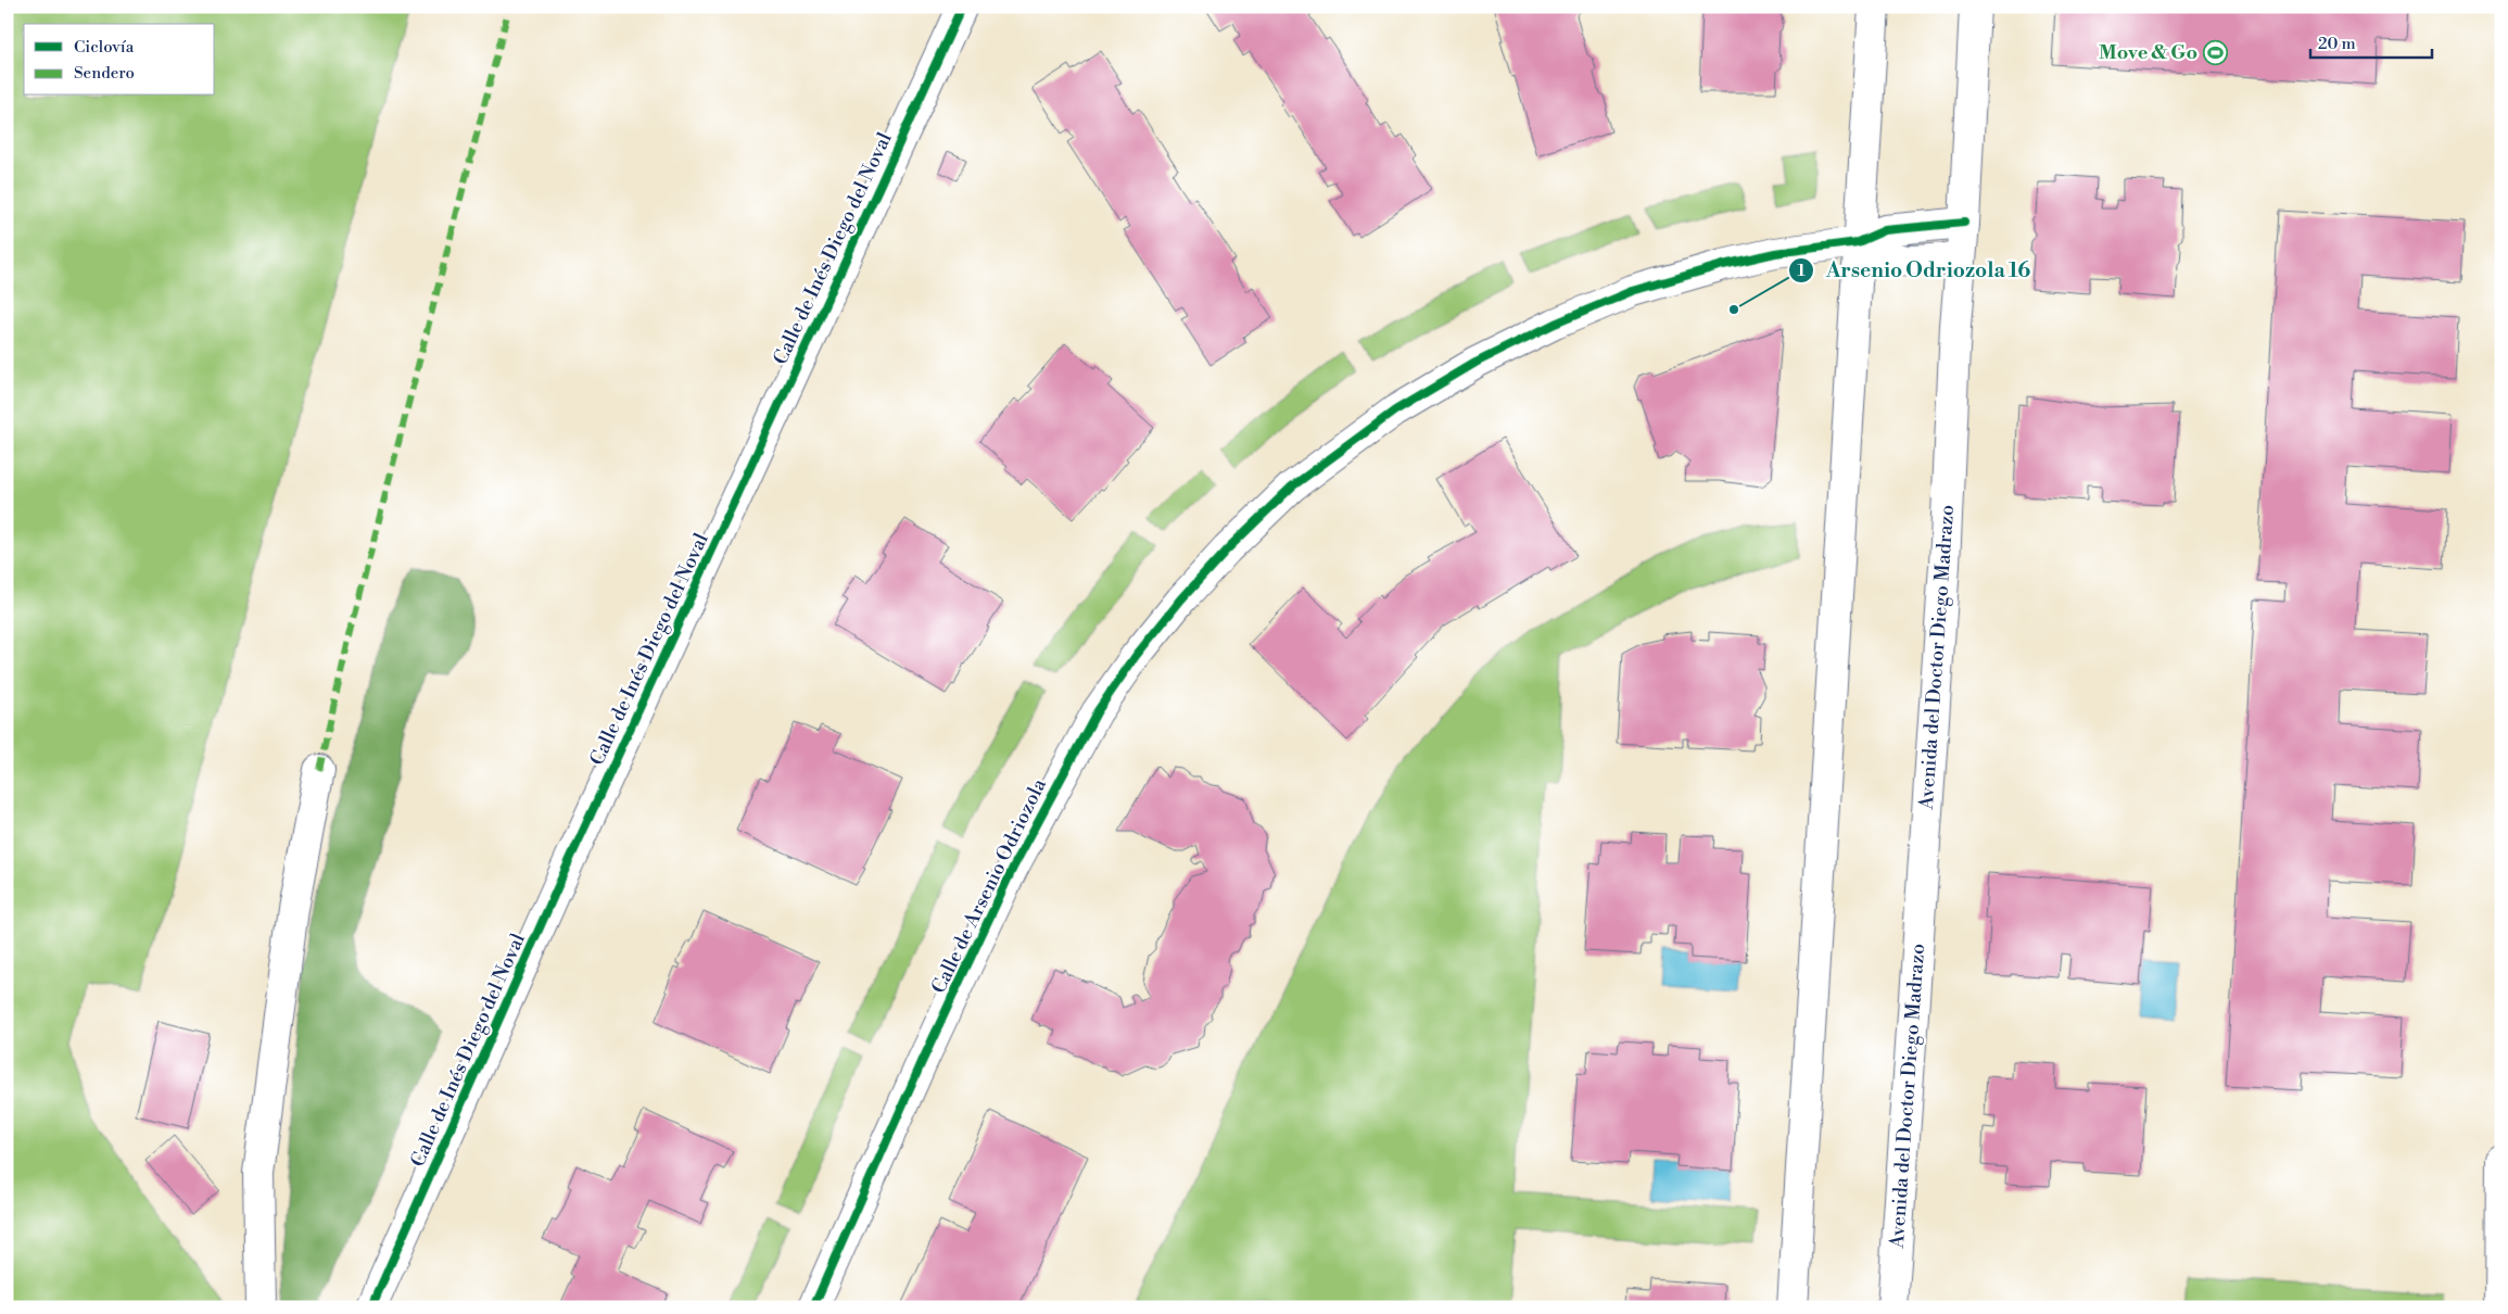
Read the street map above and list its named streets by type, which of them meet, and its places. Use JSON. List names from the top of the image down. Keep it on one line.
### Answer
{"streets":{"street":["Calle de Inés Diego del Noval","Avenida del Doctor Diego Madrazo","Calle de Arsenio Odriozola"]},"crossings":[["Avenida del Doctor Diego Madrazo","Calle de Arsenio Odriozola"]],"places":{"sports":["Move & Go"],"other":["Arsenio Odriozola 16"]},"legend":["Ciclovía","Sendero"],"scale_bar":"20 m"}
